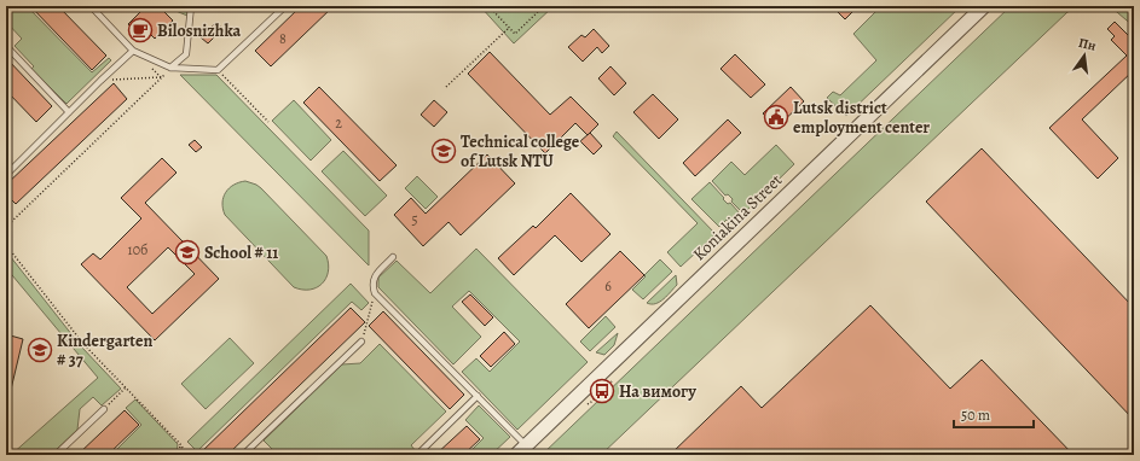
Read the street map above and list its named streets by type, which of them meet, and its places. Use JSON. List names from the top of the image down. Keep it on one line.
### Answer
{"streets":{"street":["Koniakina Street"]},"places":{"cafe":["Bilosnizhka"],"public building":["Lutsk district employment center"],"school or university":["Technical college of Lutsk NTU","School # 11","Kindergarten # 37"],"bus stop":["На вимогу"]},"house_numbers":["8","2","5","10б","6"],"scale_bar":"50 m","north":"top"}
